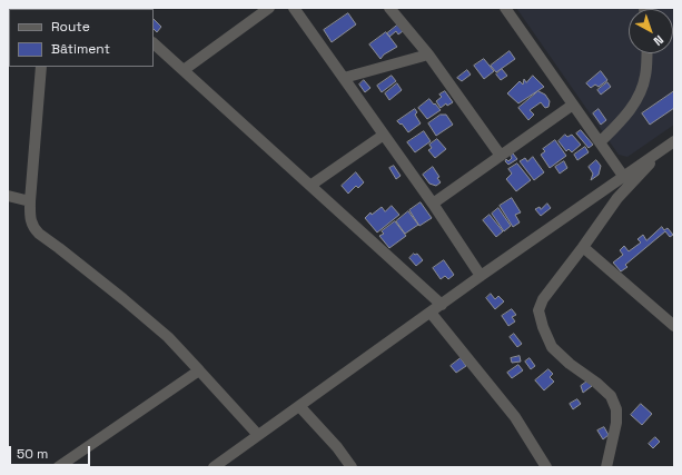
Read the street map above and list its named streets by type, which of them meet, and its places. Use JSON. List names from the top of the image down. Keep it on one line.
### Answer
{"legend":["Route","Bâtiment"],"scale_bar":"50 m","north":"bottom right"}
